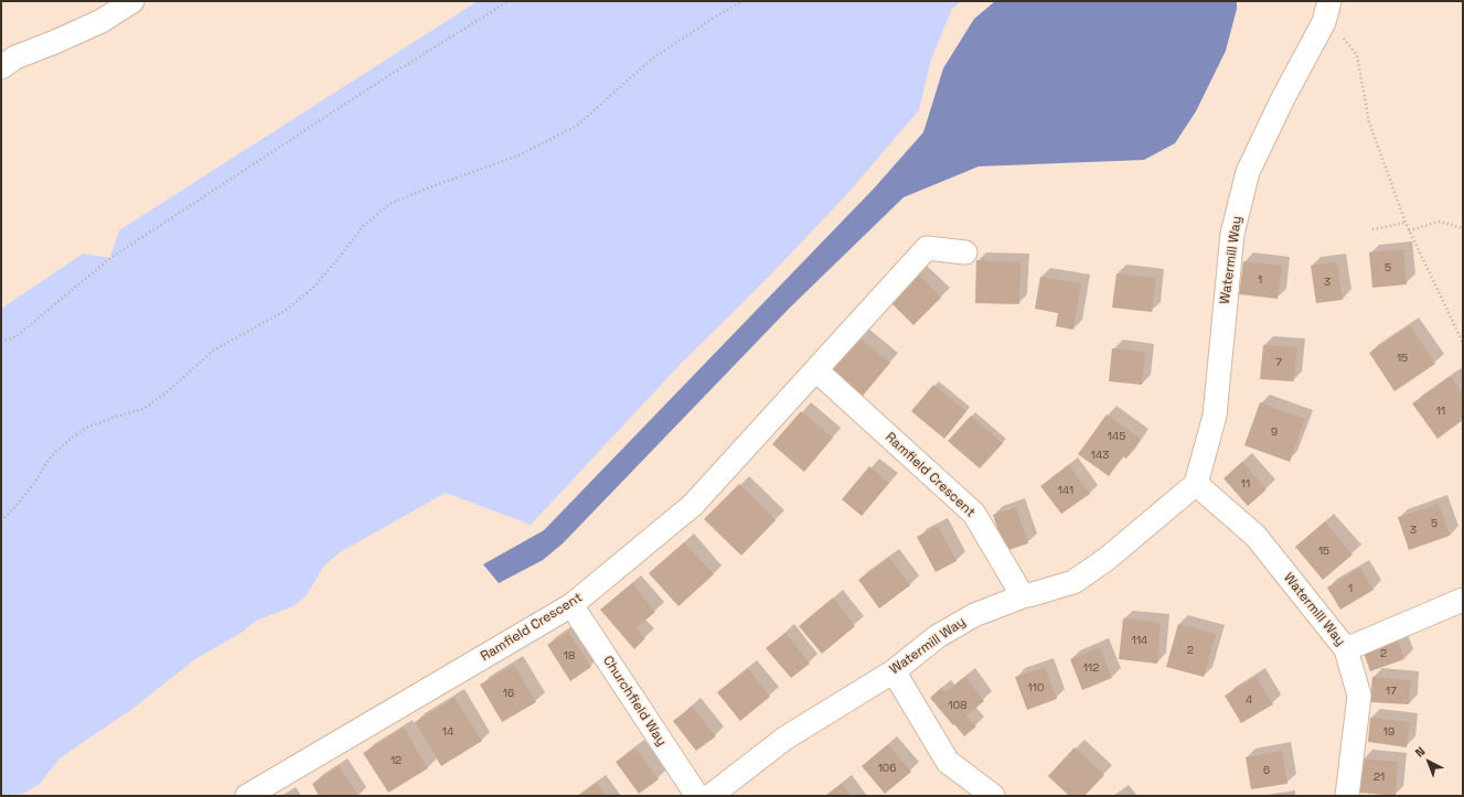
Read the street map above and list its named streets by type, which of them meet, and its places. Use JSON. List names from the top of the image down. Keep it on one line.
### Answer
{"streets":{"street":["Watermill Way","Ramfield Crescent","Churchfield Way"]},"crossings":[["Watermill Way","Ramfield Crescent"],["Ramfield Crescent","Churchfield Way"]],"house_numbers":["5","1","3","15","7","11","9","145","143","11","141","5","3","15","1","114","2","2","18","112","110","17","16","4","108","14","19","12","106","6","21"],"north":"top left"}
